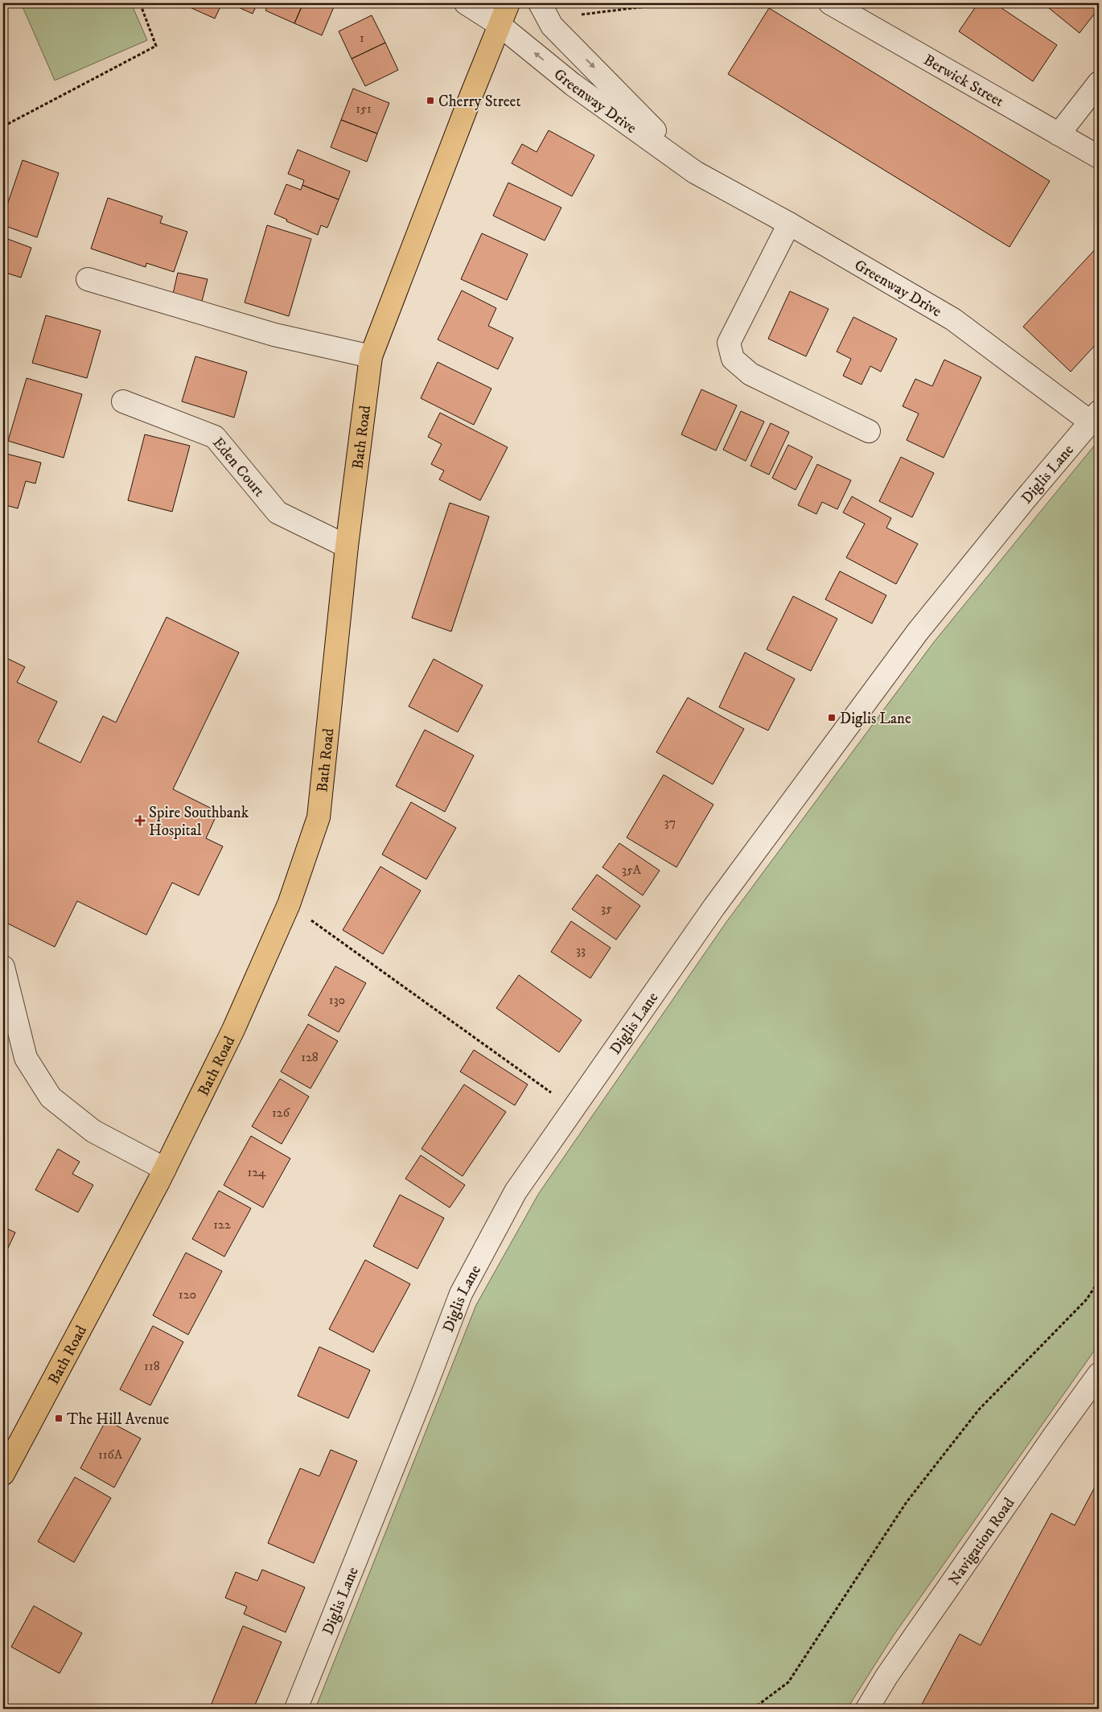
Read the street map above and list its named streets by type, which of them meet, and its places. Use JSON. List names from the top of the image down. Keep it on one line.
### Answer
{"streets":{"main road":["Bath Road"],"street":["Berwick Street","Greenway Drive","Eden Court","Diglis Lane","Navigation Road"]},"crossings":[["Greenway Drive","Bath Road"],["Greenway Drive","Diglis Lane"],["Bath Road","Eden Court"]],"places":{"transit":["Cherry Street","Diglis Lane","The Hill Avenue"],"health":["Spire Southbank Hospital"]},"house_numbers":["1","151","37","35A","35","33","130","128","126","124","122","120","118","116A"]}
